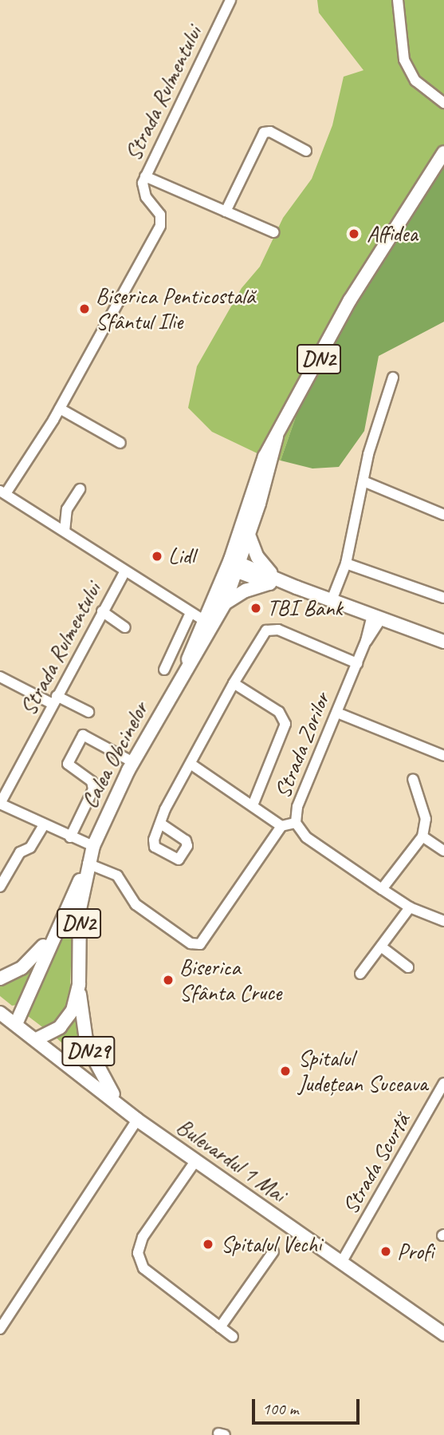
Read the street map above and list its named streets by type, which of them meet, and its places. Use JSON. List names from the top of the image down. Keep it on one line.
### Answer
{"streets":{"main road":["DN2","Calea Obcinelor","DN29","Bulevardul 1 Mai"],"street":["Strada Rulmentului","Strada Zorilor","Strada Scurtă"]},"crossings":[["DN2","Calea Obcinelor"],["Calea Obcinelor","DN29"],["Calea Obcinelor","Bulevardul 1 Mai"],["DN29","Bulevardul 1 Mai"],["Bulevardul 1 Mai","Strada Scurtă"]],"places":["Affidea","Biserica Penticostală Sfântul Ilie","Lidl","TBI Bank","Biserica Sfânta Cruce","Spitalul Județean Suceava","Spitalul Vechi","Profi"],"scale_bar":"100 m"}
